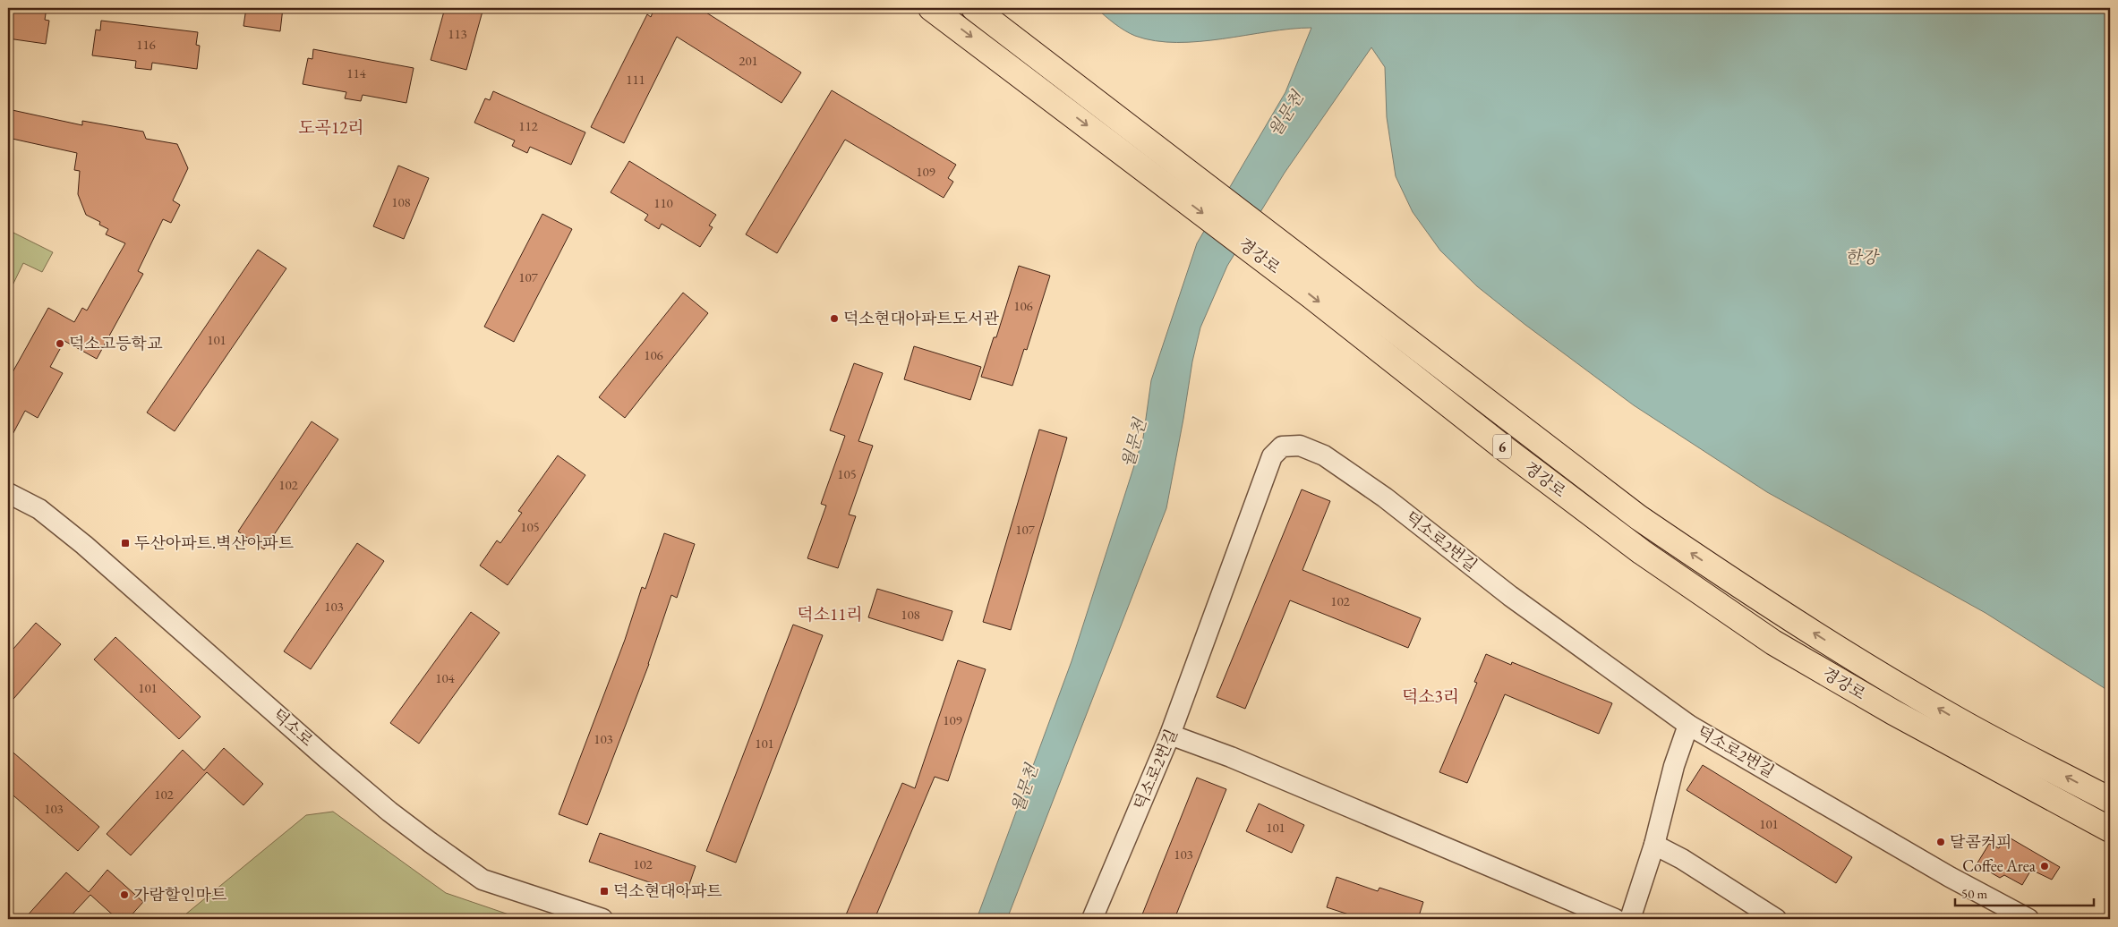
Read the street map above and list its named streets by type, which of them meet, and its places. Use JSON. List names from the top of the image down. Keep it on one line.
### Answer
{"streets":{"main road":["경강로","6"],"street":["덕소로2번길","덕소로"]},"districts":["도곡12리","덕소11리","덕소3리"],"water":["월문천","한강"],"places":{"other":["덕소현대아파트도서관","덕소고등학교","달콤커피","Coffee Area","가람할인마트"],"transit":["두산아파트.벽산아파트","덕소현대아파트"]},"house_numbers":["113","116","201","114","111","112","109","108","110","107","106","101","106","105","102","105","107","102","103","108","104","101","109","103","101","102","103","101","101","103","102"],"scale_bar":"50 m"}
